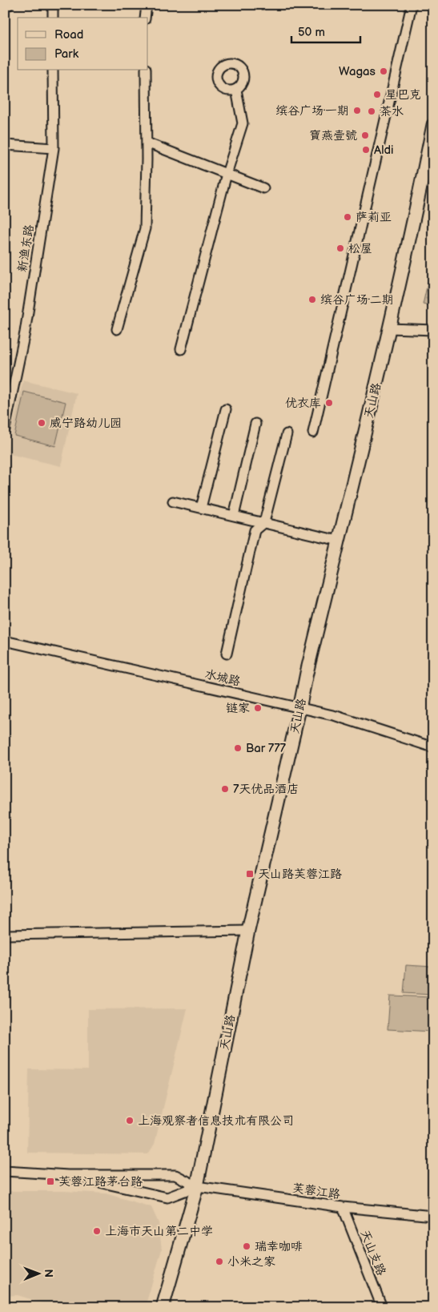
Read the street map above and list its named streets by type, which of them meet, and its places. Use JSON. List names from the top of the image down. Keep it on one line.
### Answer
{"streets":{"main road":["天山路"],"street":["新渔东路","水城路","芙蓉江路","天山支路"]},"crossings":[["天山路","水城路"],["天山路","芙蓉江路"],["芙蓉江路","天山支路"]],"places":{"other":["Wagas","星巴克","缤谷广场·一期","茶水","寶燕壹號","Aldi","萨莉亚","松屋","缤谷广场·二期","优衣库","威宁路幼儿园","链家","Bar 777","7天优品酒店","上海观察者信息技术有限公司","上海市天山第二中学","瑞幸咖啡","小米之家"],"transit":["天山路芙蓉江路","芙蓉江路茅台路"]},"legend":["Road","Park"],"scale_bar":"50 m","north":"right"}
